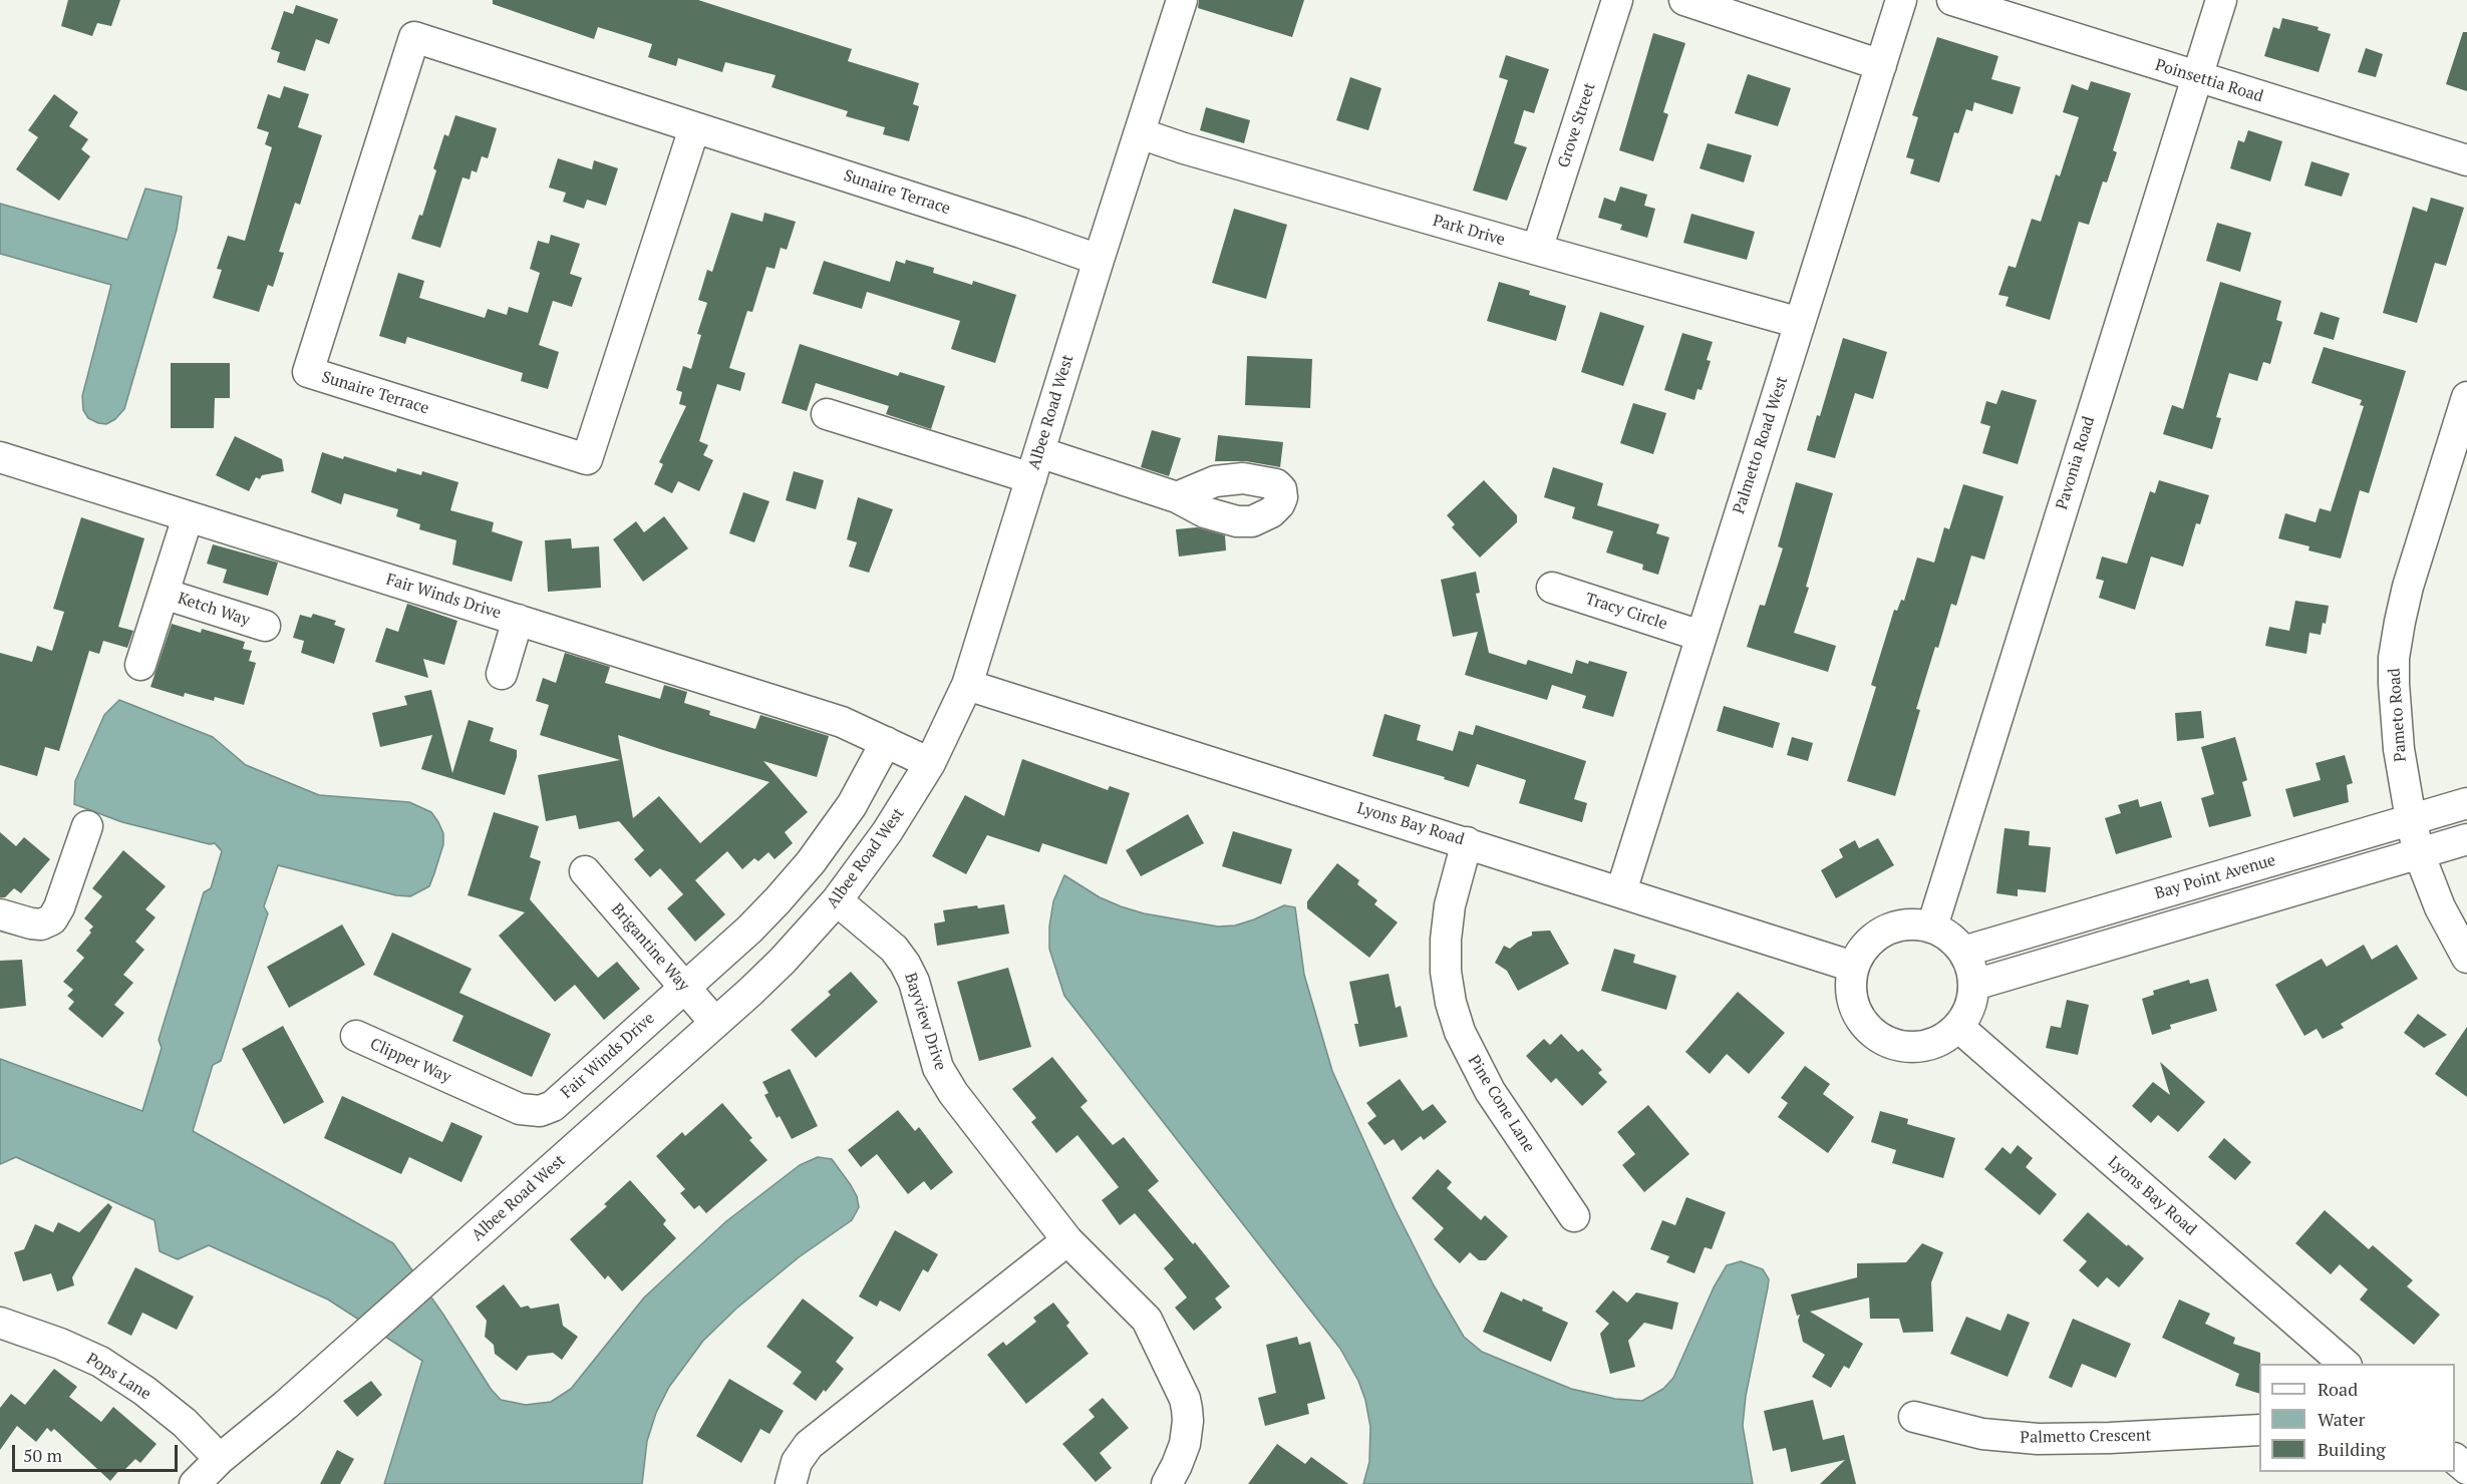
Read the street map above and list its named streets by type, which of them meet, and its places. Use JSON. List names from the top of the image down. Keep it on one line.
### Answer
{"streets":{"street":["Poinsettia Road","Grove Street","Sunaire Terrace","Park Drive","Albee Road West","Palmetto Road West","Pavonia Road","Fair Winds Drive","Ketch Way","Tracy Circle","Pameto Road","Lyons Bay Road","Bay Point Avenue","Brigantine Way","Bayview Drive","Clipper Way","Pine Cone Lane","Pops Lane","Palmetto Crescent"]},"crossings":[["Poinsettia Road","Pavonia Road"],["Grove Street","Park Drive"],["Sunaire Terrace","Albee Road West"],["Park Drive","Albee Road West"],["Park Drive","Palmetto Road West"],["Albee Road West","Fair Winds Drive"],["Albee Road West","Lyons Bay Road"],["Albee Road West","Brigantine Way"],["Albee Road West","Bayview Drive"],["Albee Road West","Pops Lane"],["Palmetto Road West","Tracy Circle"],["Palmetto Road West","Lyons Bay Road"],["Pavonia Road","Lyons Bay Road"],["Pavonia Road","Bay Point Avenue"],["Fair Winds Drive","Ketch Way"],["Fair Winds Drive","Brigantine Way"],["Fair Winds Drive","Clipper Way"],["Pameto Road","Bay Point Avenue"],["Lyons Bay Road","Bay Point Avenue"],["Lyons Bay Road","Pine Cone Lane"]],"legend":["Road","Water","Building"],"scale_bar":"50 m"}
